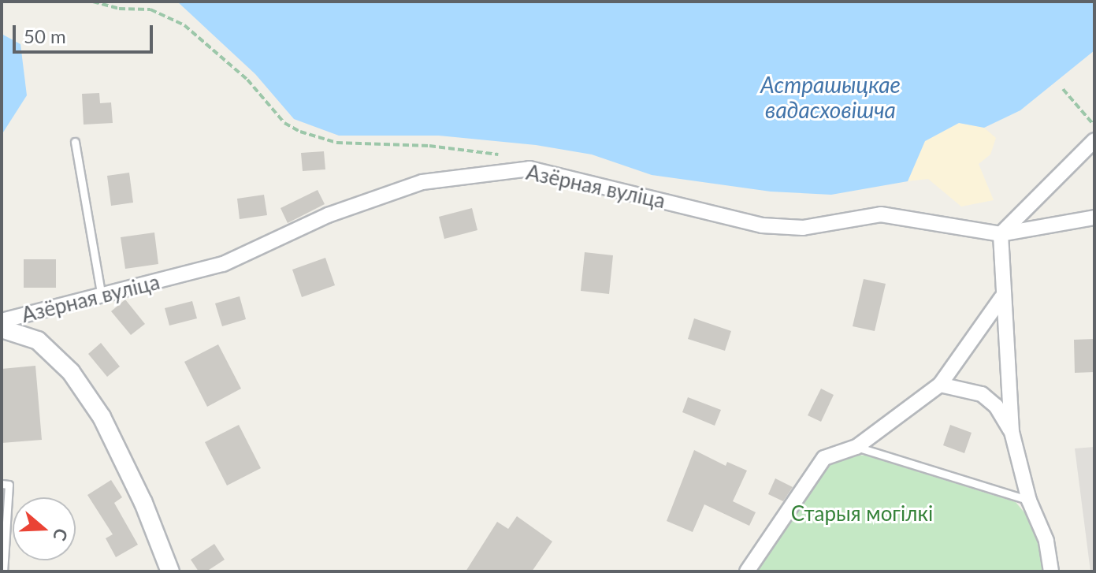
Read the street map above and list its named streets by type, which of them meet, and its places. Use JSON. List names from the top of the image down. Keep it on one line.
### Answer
{"streets":{"street":["Азёрная вуліца"]},"water":["Астрашыцкае вадасховішча"],"parks":["Старыя могілкі"],"scale_bar":"50 m","north":"right"}
